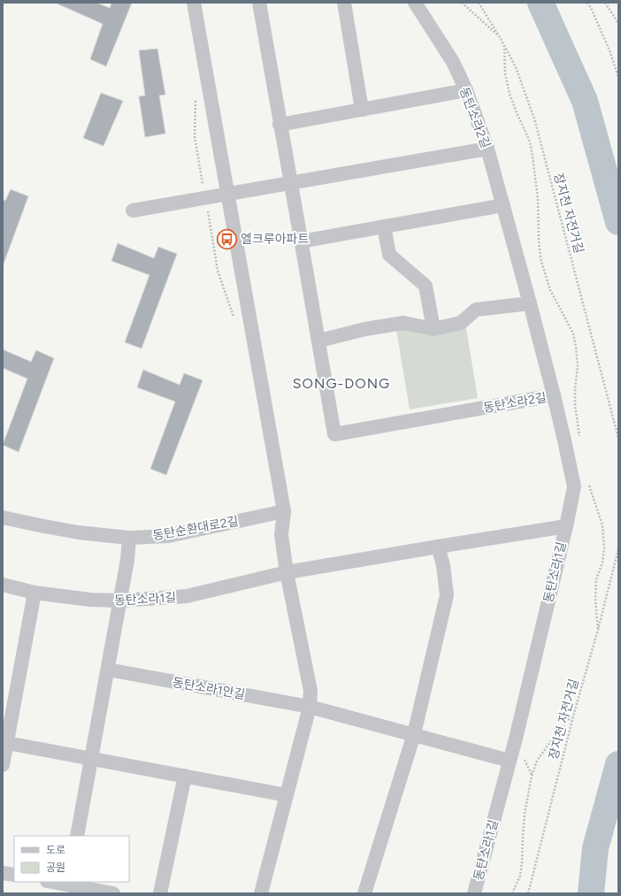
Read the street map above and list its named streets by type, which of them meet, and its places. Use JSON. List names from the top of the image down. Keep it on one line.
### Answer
{"streets":{"street":["동탄소라2길","동탄순환대로2길","동탄소라1길","동탄소라1안길"],"path":["장지천 자전거길"]},"crossings":[["동탄소라1길","동탄소라1안길"]],"districts":["SONG-DONG"],"places":{"bus stop":["엘크루아파트"]},"legend":["도로","공원"]}
